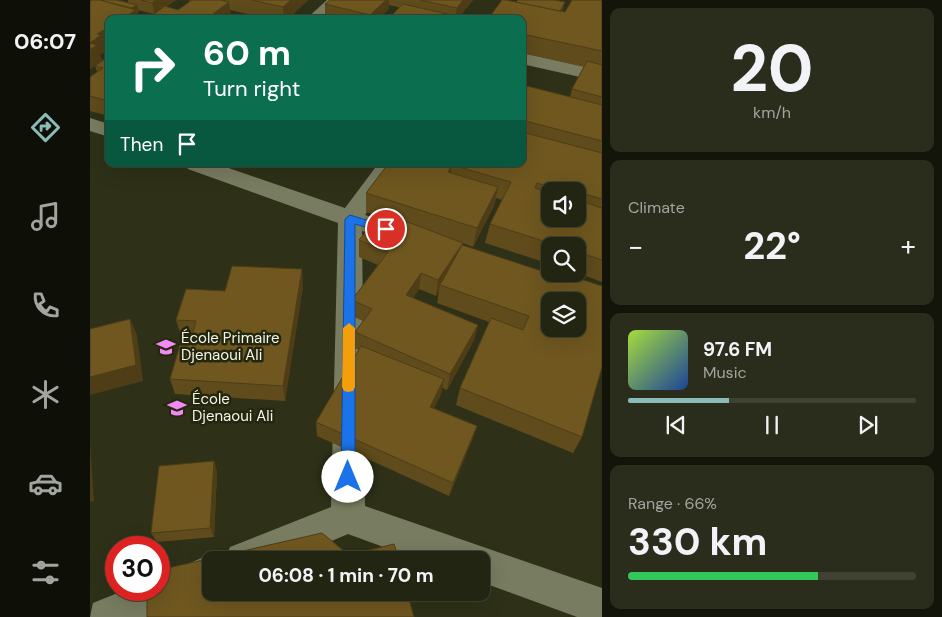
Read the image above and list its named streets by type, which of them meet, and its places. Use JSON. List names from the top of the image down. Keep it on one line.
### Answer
{"places":{"school or university":["École Primaire Djenaoui Ali","École Djenaoui Ali"]},"page":{"tabs":"06:07","tile":[["20","km/h"],"Climate",["Range · 66%","330 km"]],"turn":["60 m","Turn right"],"then":"Then","heat":["−","22°","+"],"song":["97.6 FM","Music"],"limit":"30","trip":"06:08 · 1 min · 70 m"}}
